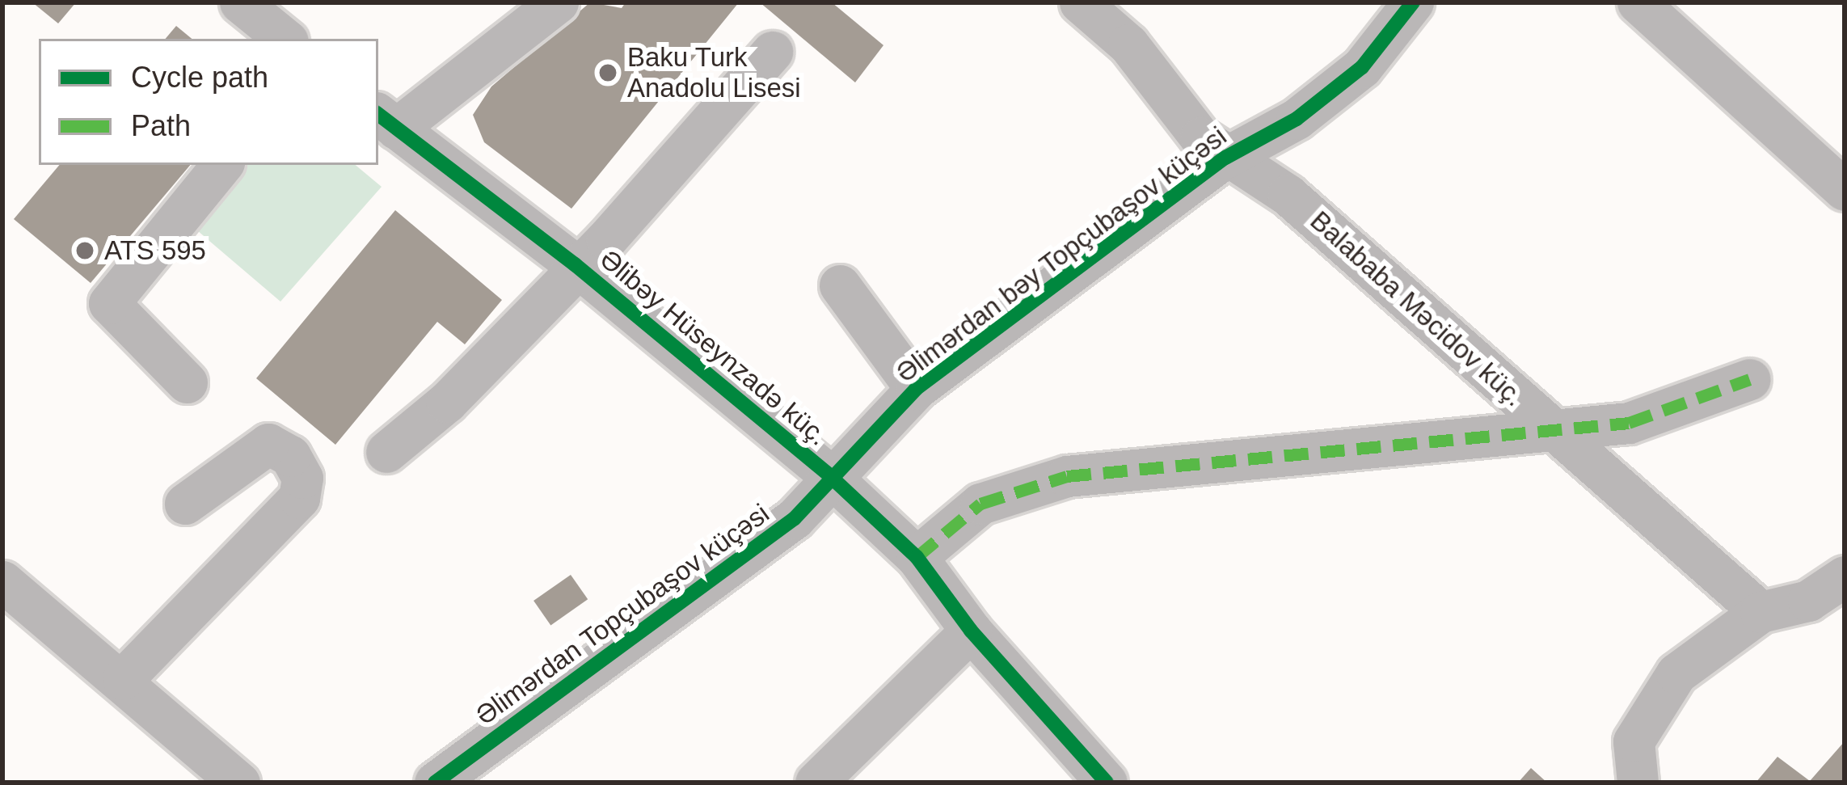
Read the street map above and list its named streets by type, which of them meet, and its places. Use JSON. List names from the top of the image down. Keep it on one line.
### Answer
{"streets":{"street":["Əlimərdan bəy Topçubaşov küçəsi","Balababa Məcidov küç.","Əlibəy Hüseynzadə küç.","Əlimərdan Topçubaşov küçəsi"]},"crossings":[["Əlimərdan bəy Topçubaşov küçəsi","Balababa Məcidov küç."],["Əlimərdan bəy Topçubaşov küçəsi","Əlibəy Hüseynzadə küç."],["Əlimərdan bəy Topçubaşov küçəsi","Əlimərdan Topçubaşov küçəsi"],["Əlibəy Hüseynzadə küç.","Əlimərdan Topçubaşov küçəsi"]],"places":["Baku Turk Anadolu Lisesi","ATS 595"],"legend":["Cycle path","Path"]}
